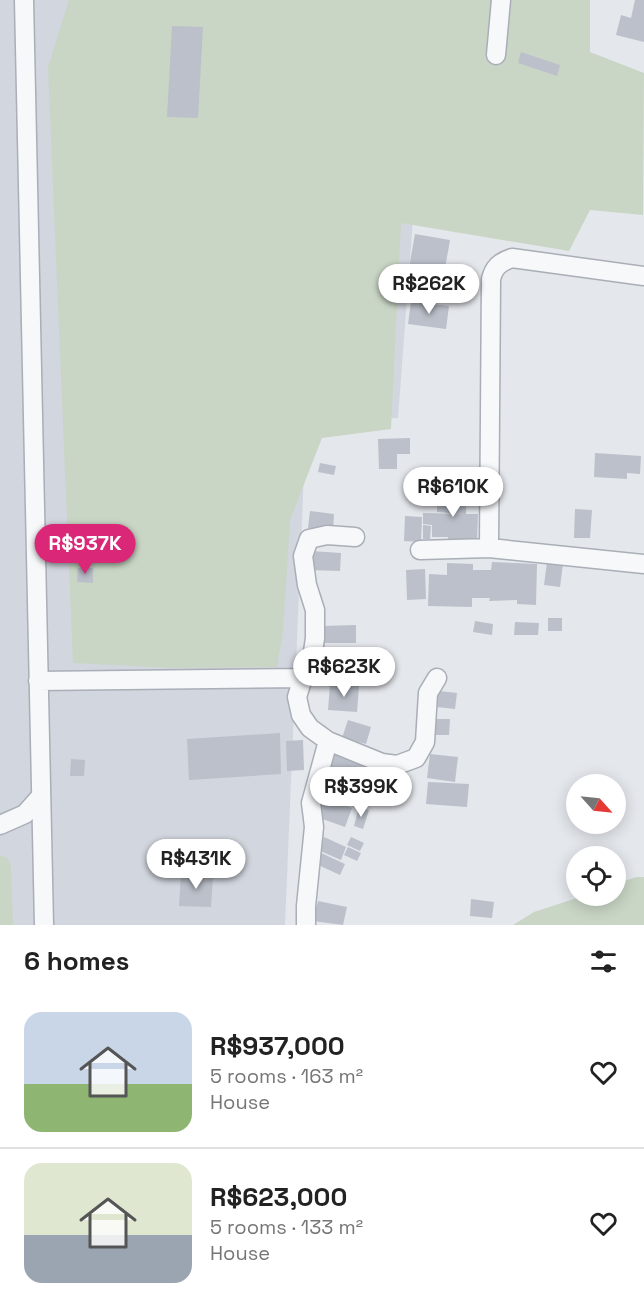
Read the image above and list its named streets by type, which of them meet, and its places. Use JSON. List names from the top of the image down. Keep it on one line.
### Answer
{"north":"bottom right","page":{"price":["R$262K","R$610K","R$937K","R$623K","R$399K","R$431K"],"heading":"6 homes","list":[{"name":"R$937,000","note":"5 rooms · 163 m² · House"},{"name":"R$623,000","note":"5 rooms · 133 m² · House"}]}}
